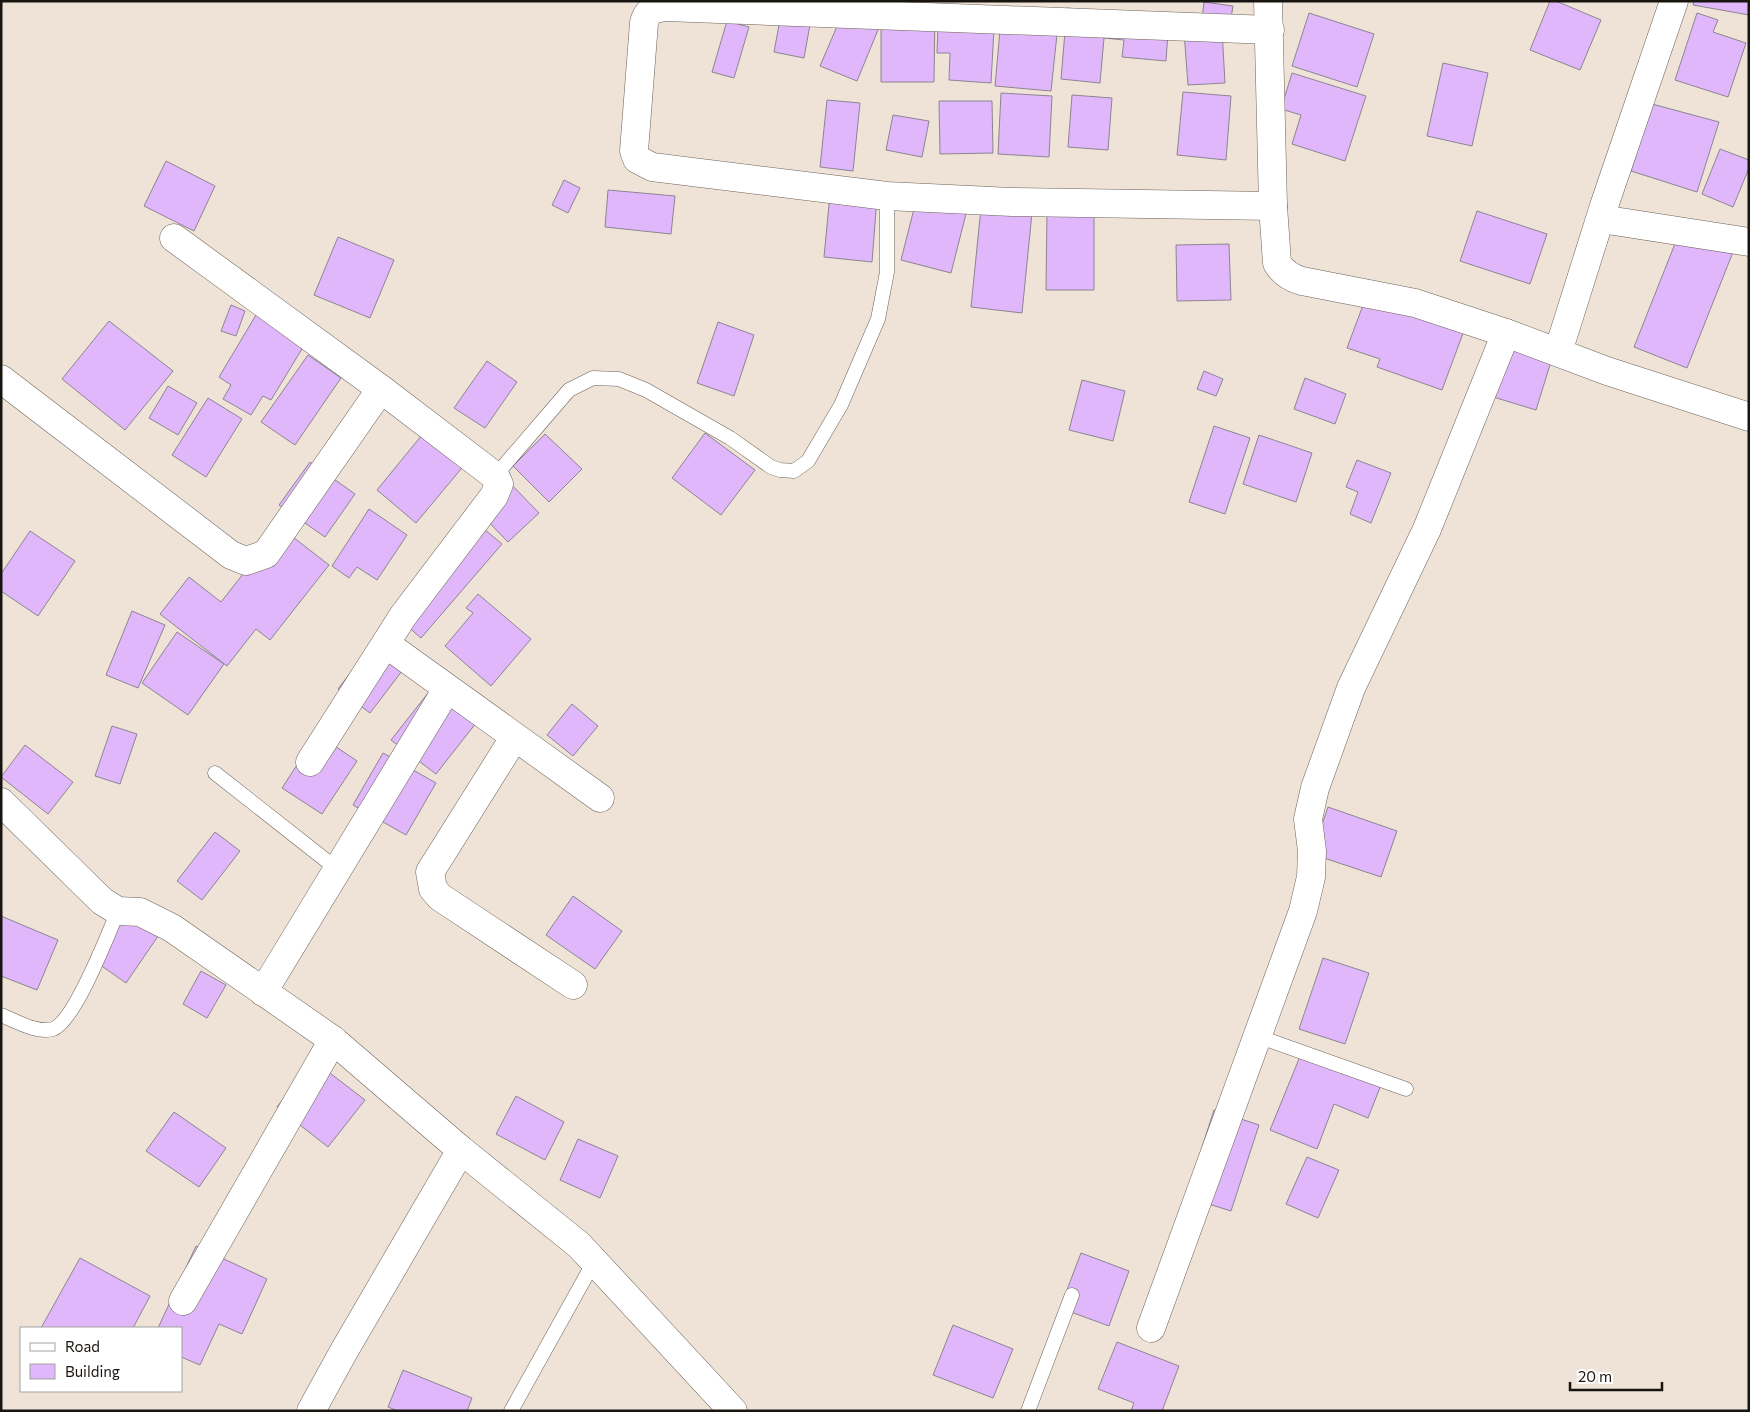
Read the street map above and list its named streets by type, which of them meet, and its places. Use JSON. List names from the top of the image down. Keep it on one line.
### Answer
{"legend":["Road","Building"],"scale_bar":"20 m"}
